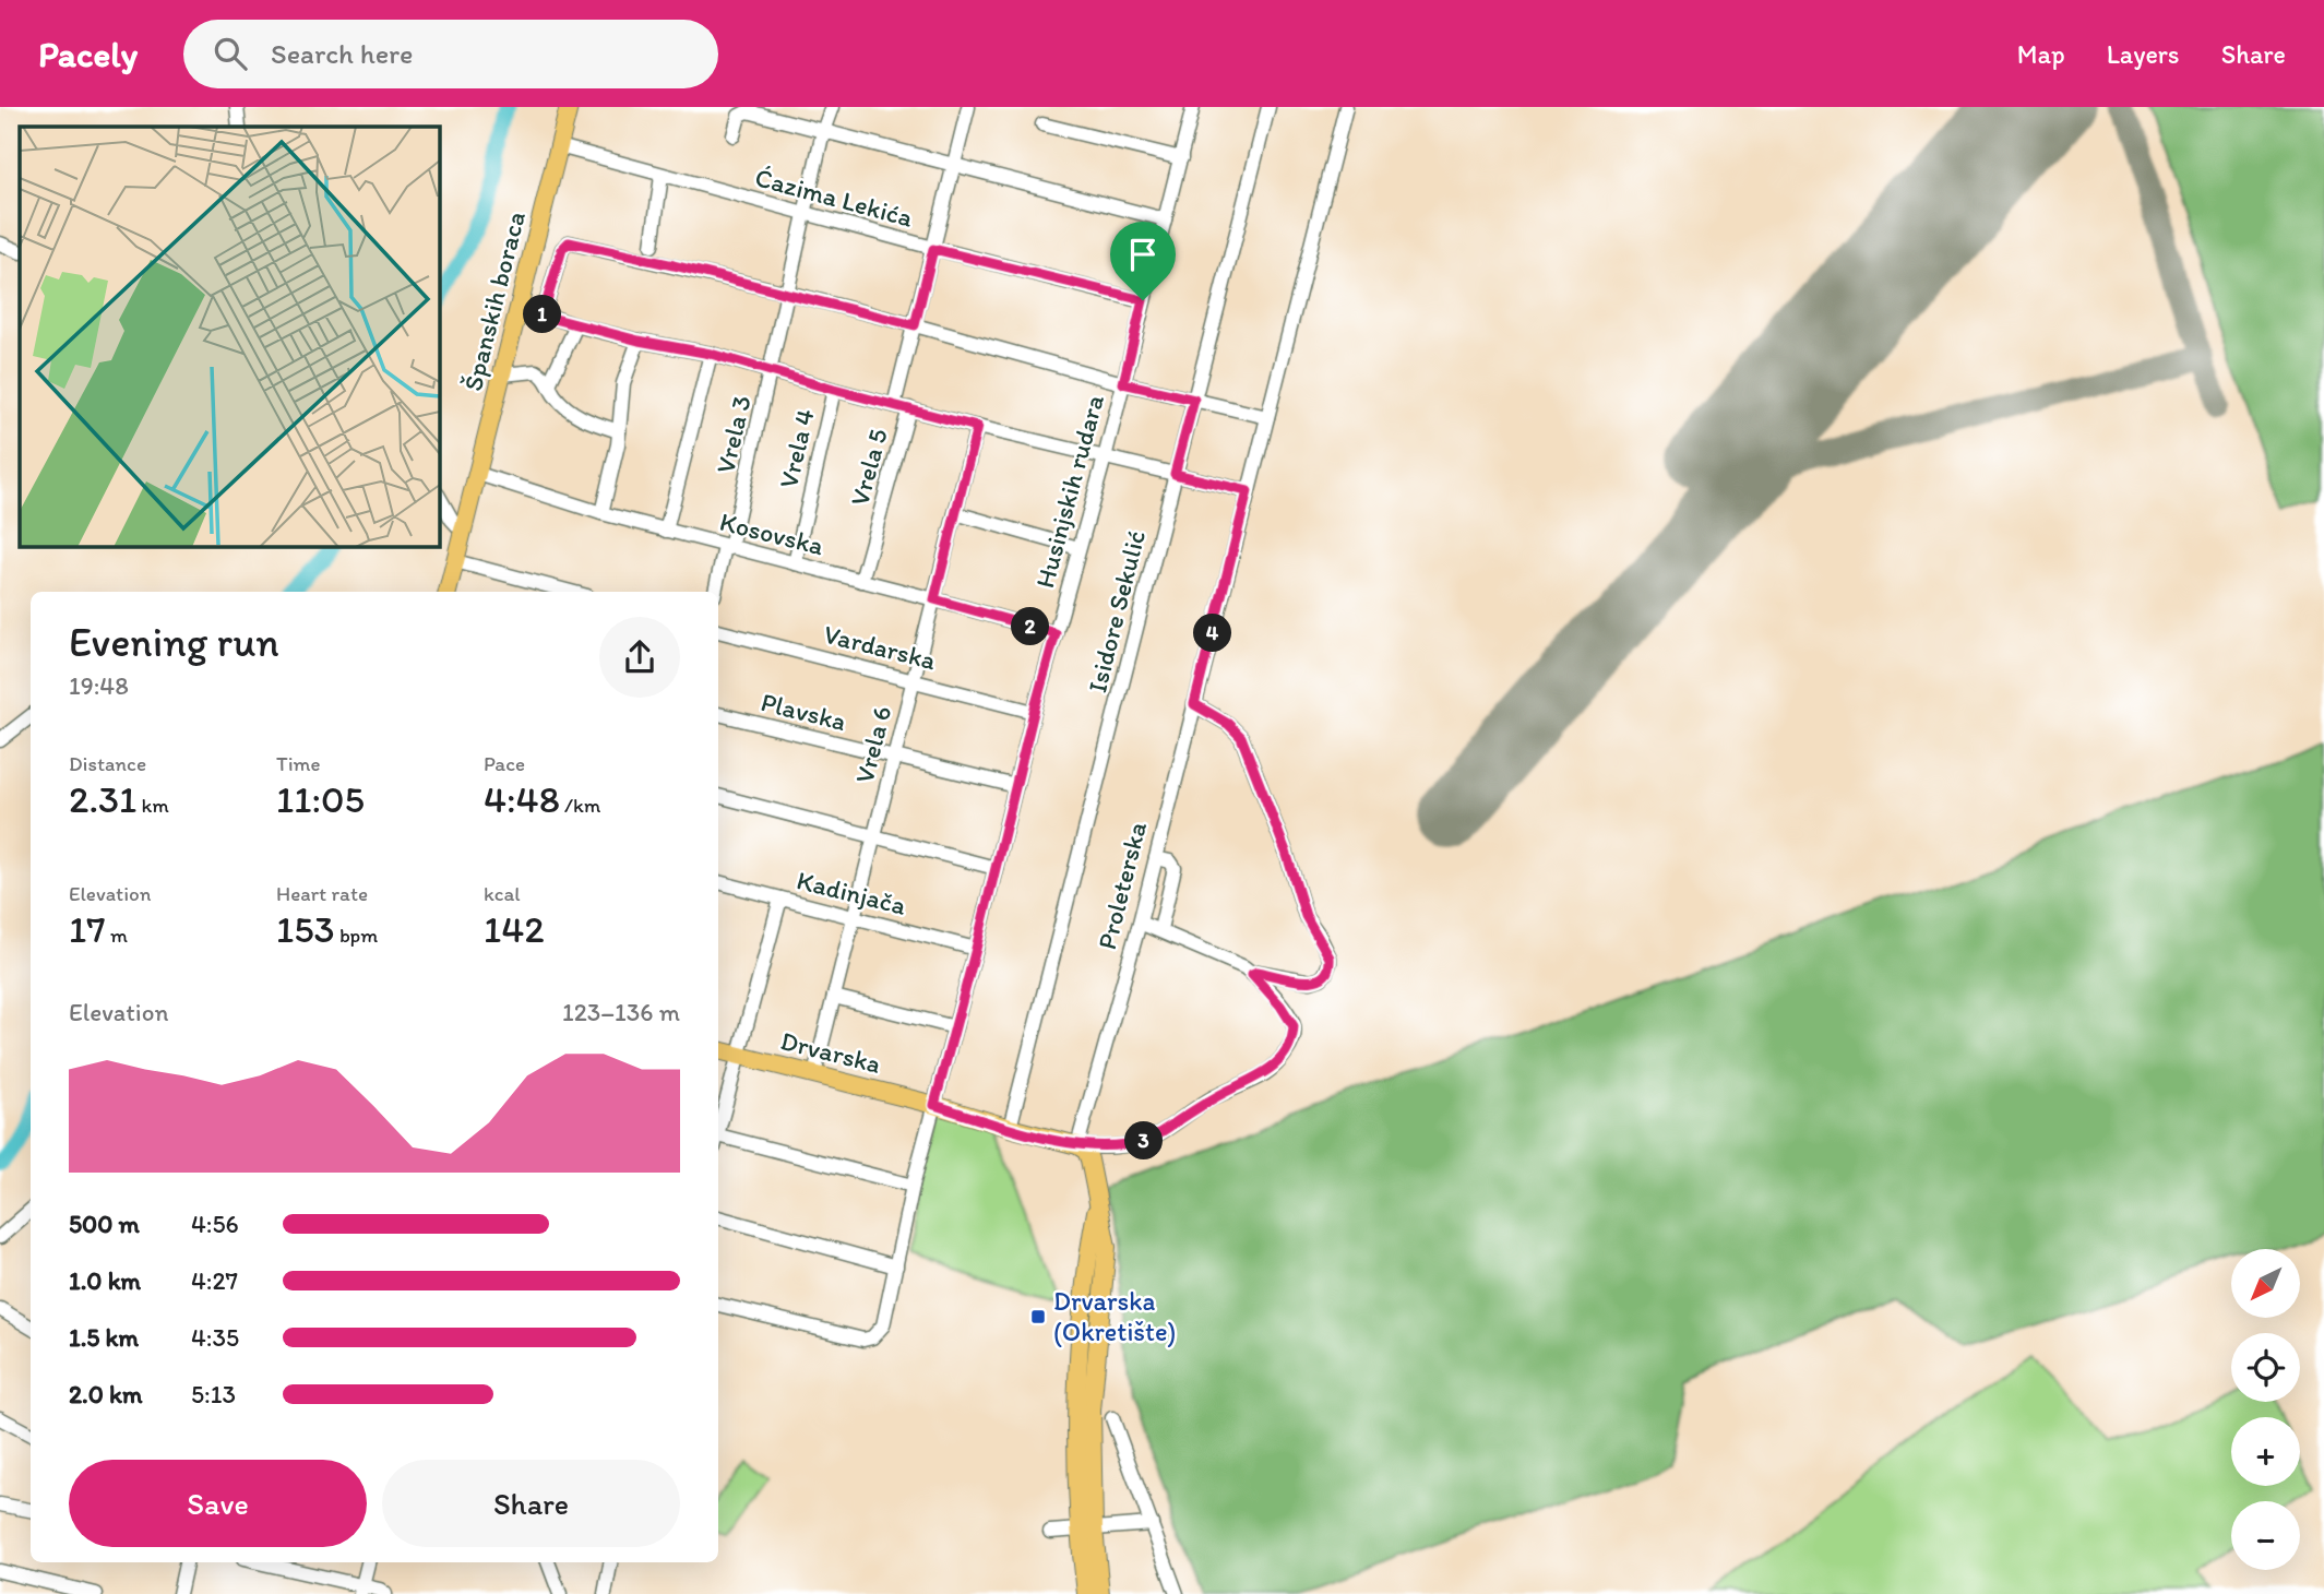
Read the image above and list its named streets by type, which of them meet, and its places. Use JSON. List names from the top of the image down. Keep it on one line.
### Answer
{"streets":{"main road":["Španskih boraca","Drvarska"],"street":["Ćazima Lekića","Vrela 3","Vrela 4","Vrela 5","Husinjskih rudara","Kosovska","Isidore Sekulić","Vardarska","Plavska","Vrela 6","Proleterska","Kadinjača"]},"crossings":[["Ćazima Lekića","Španskih boraca"],["Ćazima Lekića","Vrela 3"],["Ćazima Lekića","Vrela 5"],["Ćazima Lekića","Husinjskih rudara"],["Španskih boraca","Kosovska"],["Vrela 3","Kosovska"],["Vrela 4","Kosovska"],["Vrela 5","Kosovska"],["Husinjskih rudara","Kosovska"],["Husinjskih rudara","Vardarska"],["Husinjskih rudara","Plavska"],["Husinjskih rudara","Kadinjača"],["Husinjskih rudara","Drvarska"],["Kosovska","Vrela 6"],["Vardarska","Vrela 6"],["Plavska","Vrela 6"],["Vrela 6","Kadinjača"],["Vrela 6","Drvarska"]],"places":{"transit":["Drvarska (Okretište)"]},"north":"bottom left","page":{"header":"Pacely","search":"Search here","nav":["Map","Layers","Share"],"pins":["1","2","4","3"],"heading":["Evening run","19:48"],"stats":[["Distance","2.31 km"],["Time","11:05"],["Pace","4:48 /km"],["Elevation","17 m"],["Heart rate","153 bpm"],["kcal","142"]],"chart":["Elevation","123–136 m"],"list":[{"name":"500 m","note":"4:56"},{"name":"1.0 km","note":"4:27"},{"name":"1.5 km","note":"4:35"},{"name":"2.0 km","note":"5:13"}],"map_buttons":["+","−"],"buttons":["Save","Share"]}}
